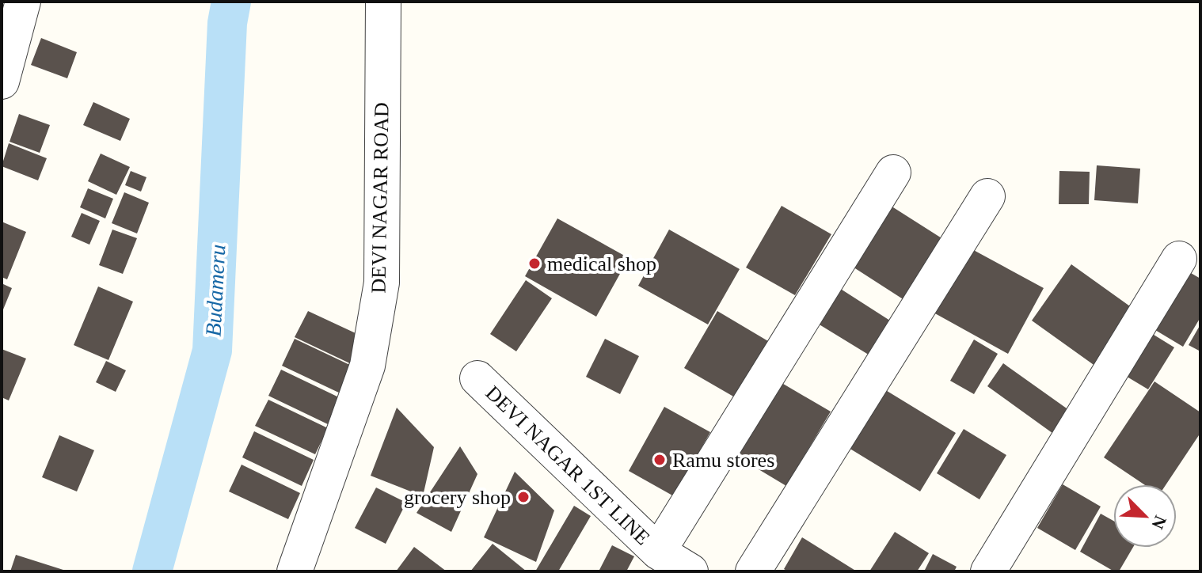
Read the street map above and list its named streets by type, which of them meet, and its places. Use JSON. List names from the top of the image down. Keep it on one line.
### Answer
{"streets":{"street":["DEVI NAGAR ROAD","DEVI NAGAR 1ST LINE"]},"water":["Budameru"],"places":["medical shop","Ramu stores","grocery shop"],"north":"bottom right"}
